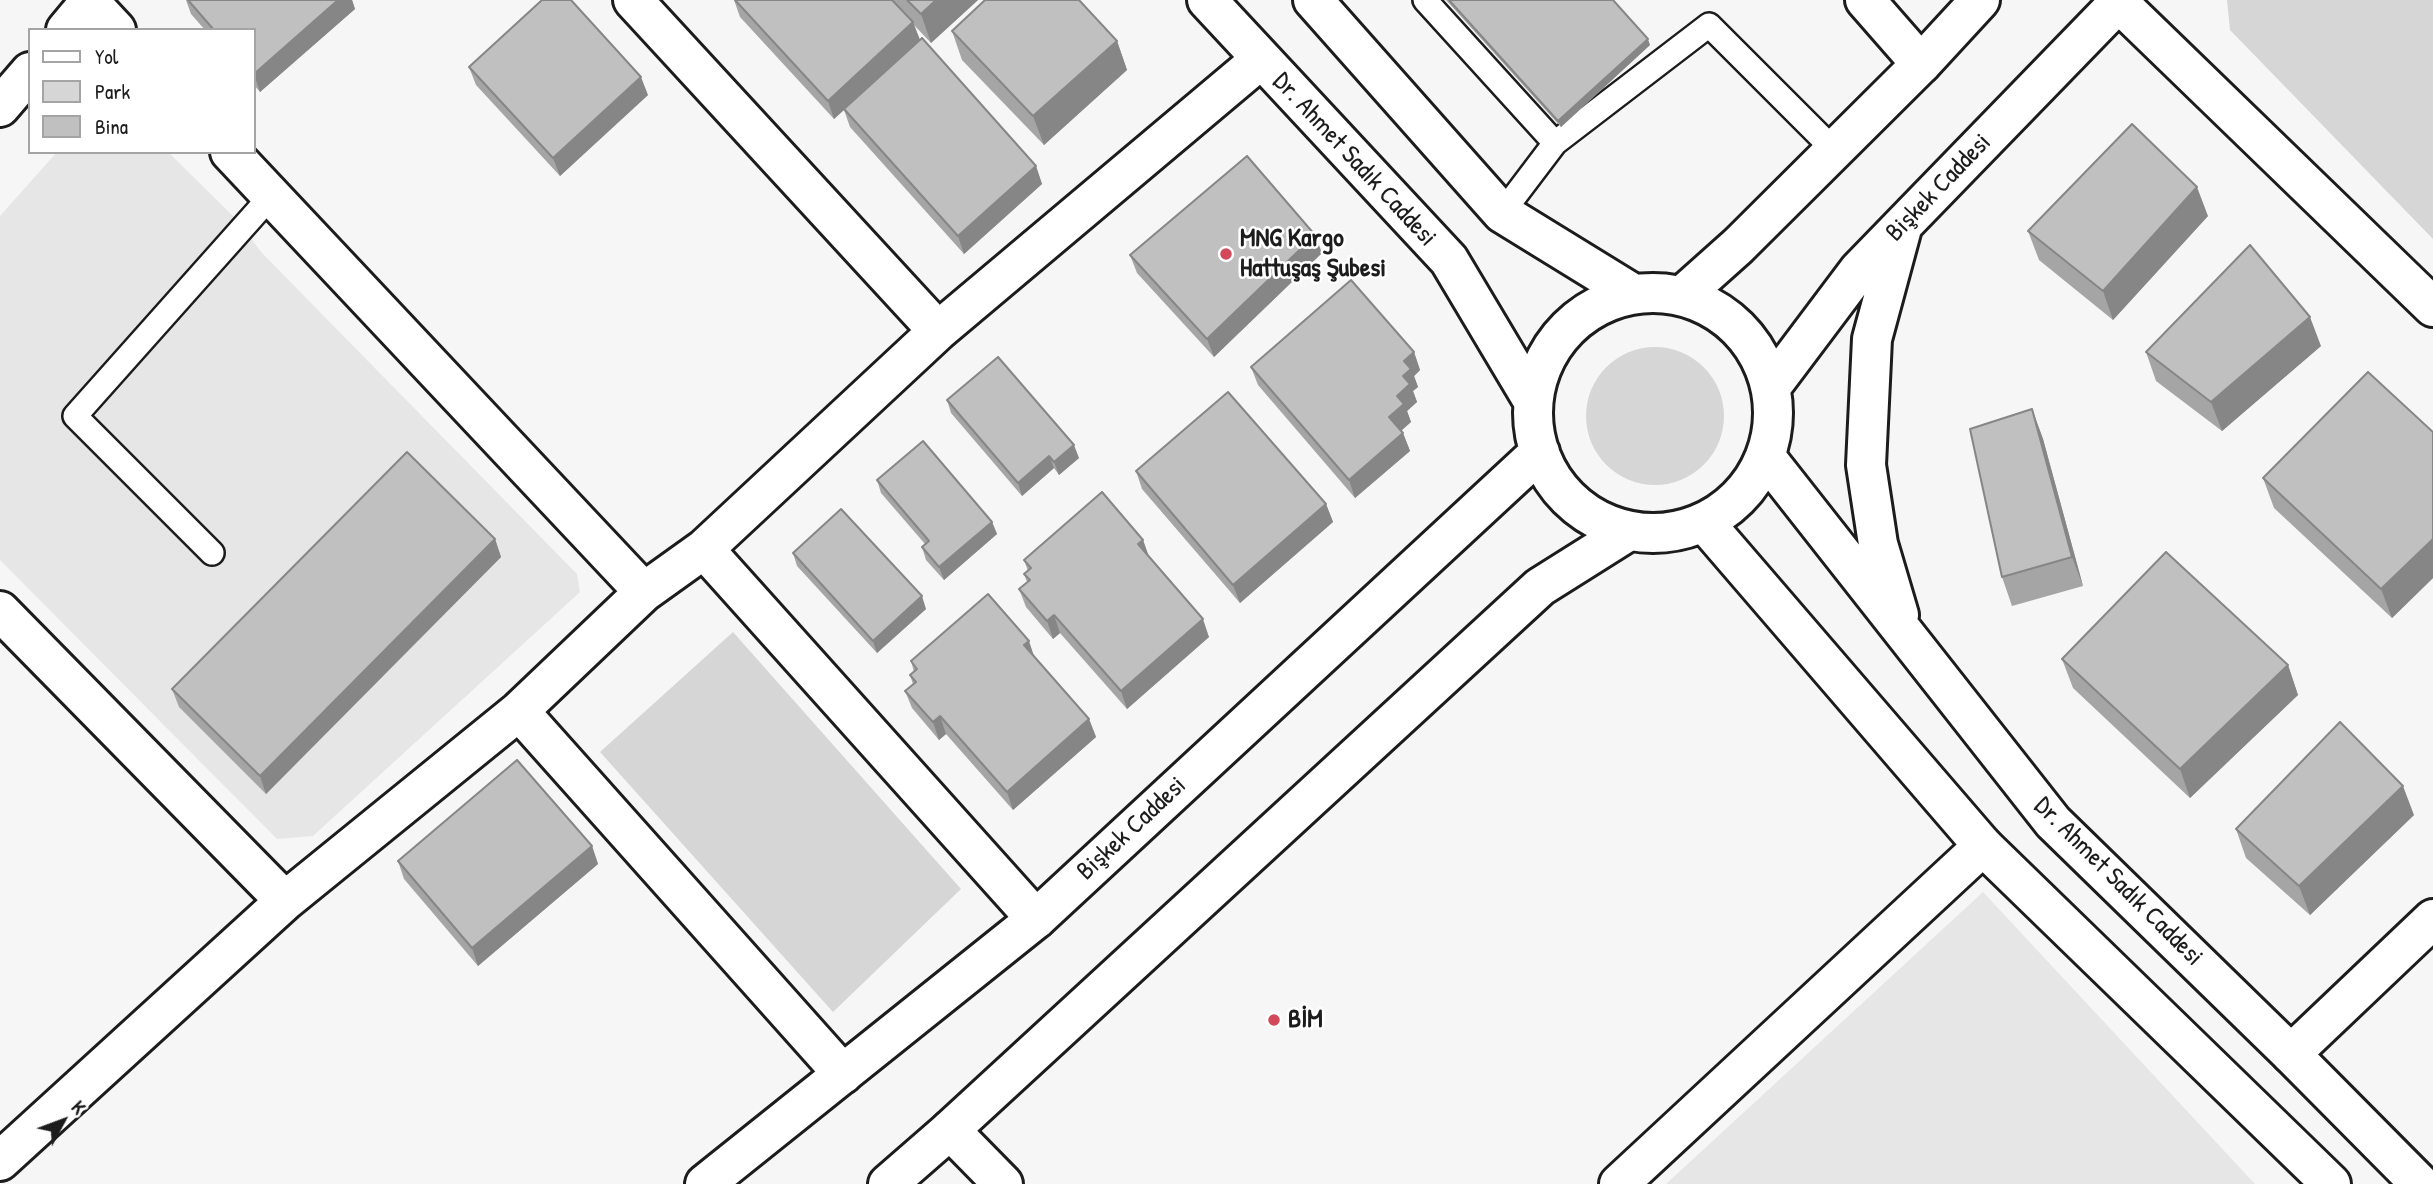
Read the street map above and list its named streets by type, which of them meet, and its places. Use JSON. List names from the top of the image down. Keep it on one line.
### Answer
{"streets":{"street":["Dr. Ahmet Sadık Caddesi","Bişkek Caddesi"]},"crossings":[["Dr. Ahmet Sadık Caddesi","Bişkek Caddesi"]],"places":["MNG Kargo Hattuşaş Şubesi","BİM"],"legend":["Yol","Park","Bina"],"north":"top right"}
